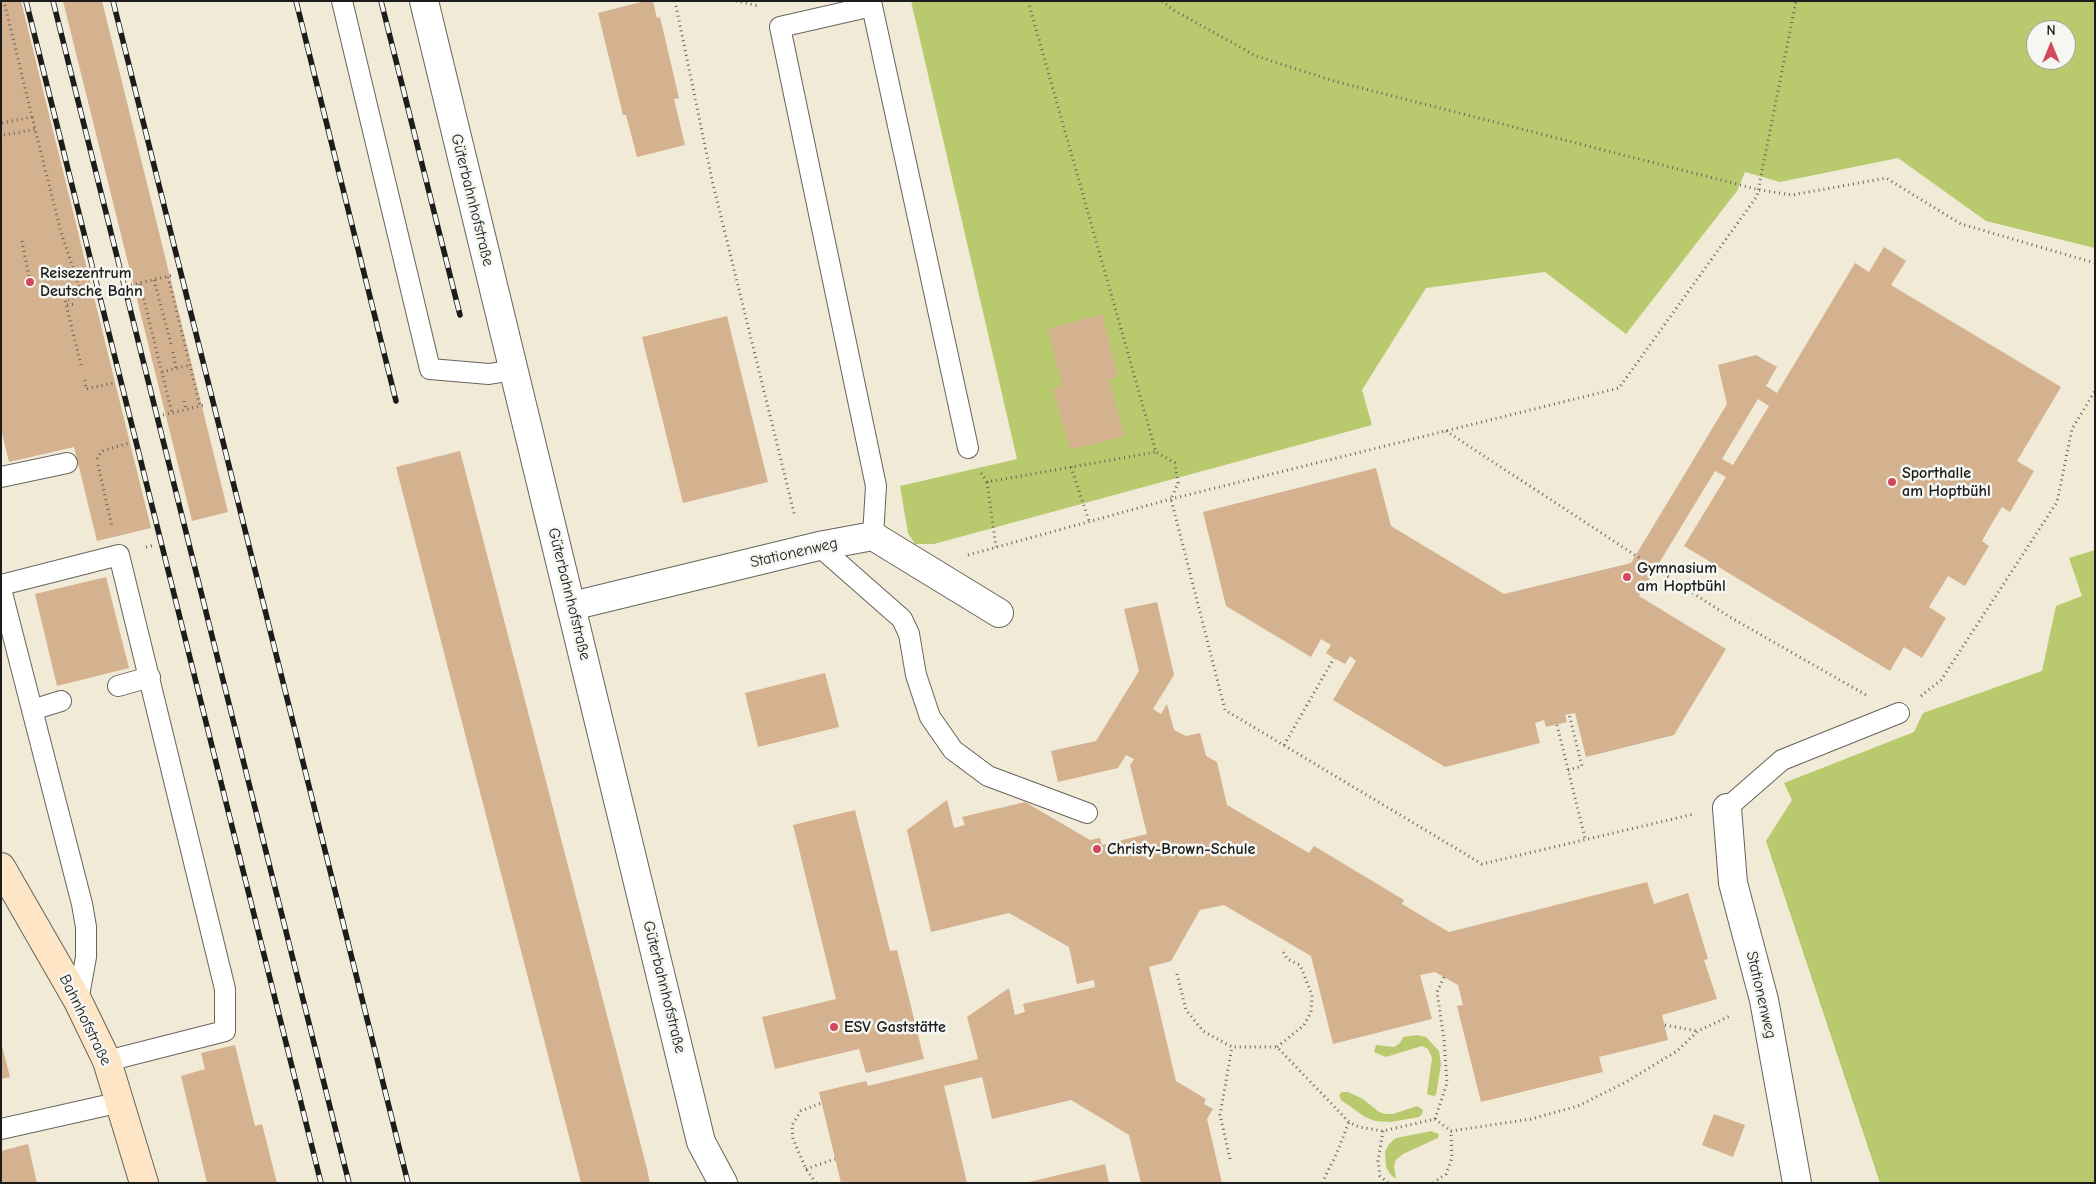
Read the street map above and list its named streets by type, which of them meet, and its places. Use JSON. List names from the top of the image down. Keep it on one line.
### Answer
{"streets":{"street":["Güterbahnhofstraße","Stationenweg","Bahnhofstraße"]},"crossings":[["Güterbahnhofstraße","Stationenweg"]],"places":["Reisezentrum Deutsche Bahn","Sporthalle am Hoptbühl","Gymnasium am Hoptbühl","Christy-Brown-Schule","ESV Gaststätte"],"north":"top"}
